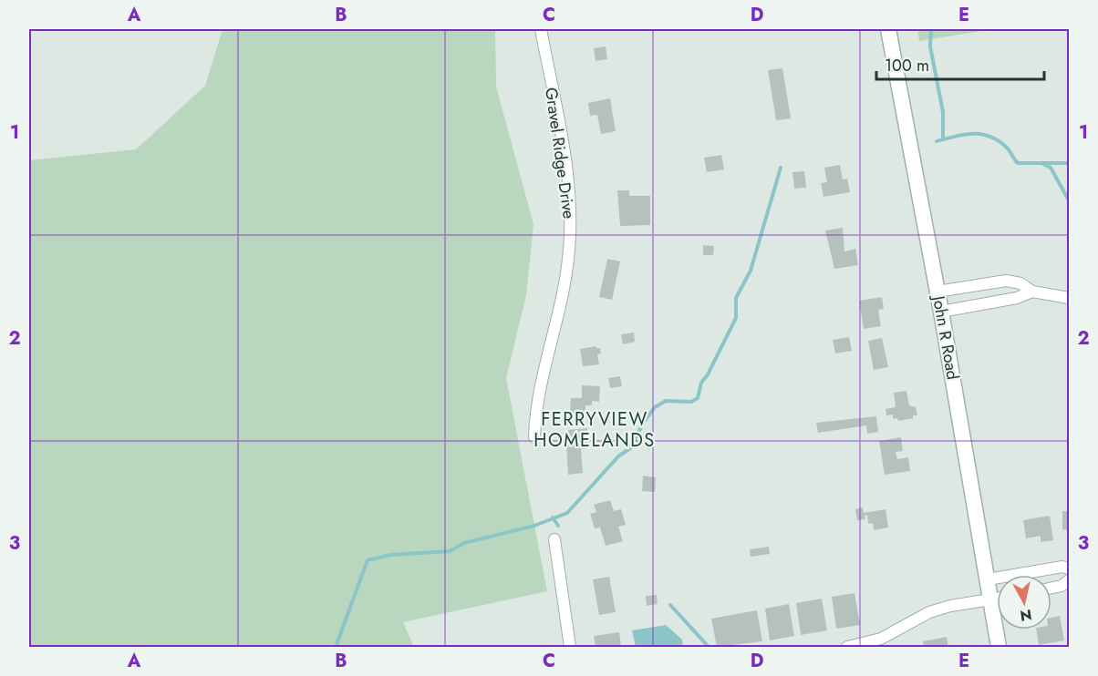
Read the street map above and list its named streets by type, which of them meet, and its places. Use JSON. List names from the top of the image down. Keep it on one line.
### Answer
{"streets":{"main road":["John R Road"],"street":["Gravel Ridge Drive"]},"districts":["FERRYVIEW HOMELANDS"],"scale_bar":"100 m","north":"bottom","grid":{"columns":["A","B","C","D","E"],"rows":["1","2","3"]}}
